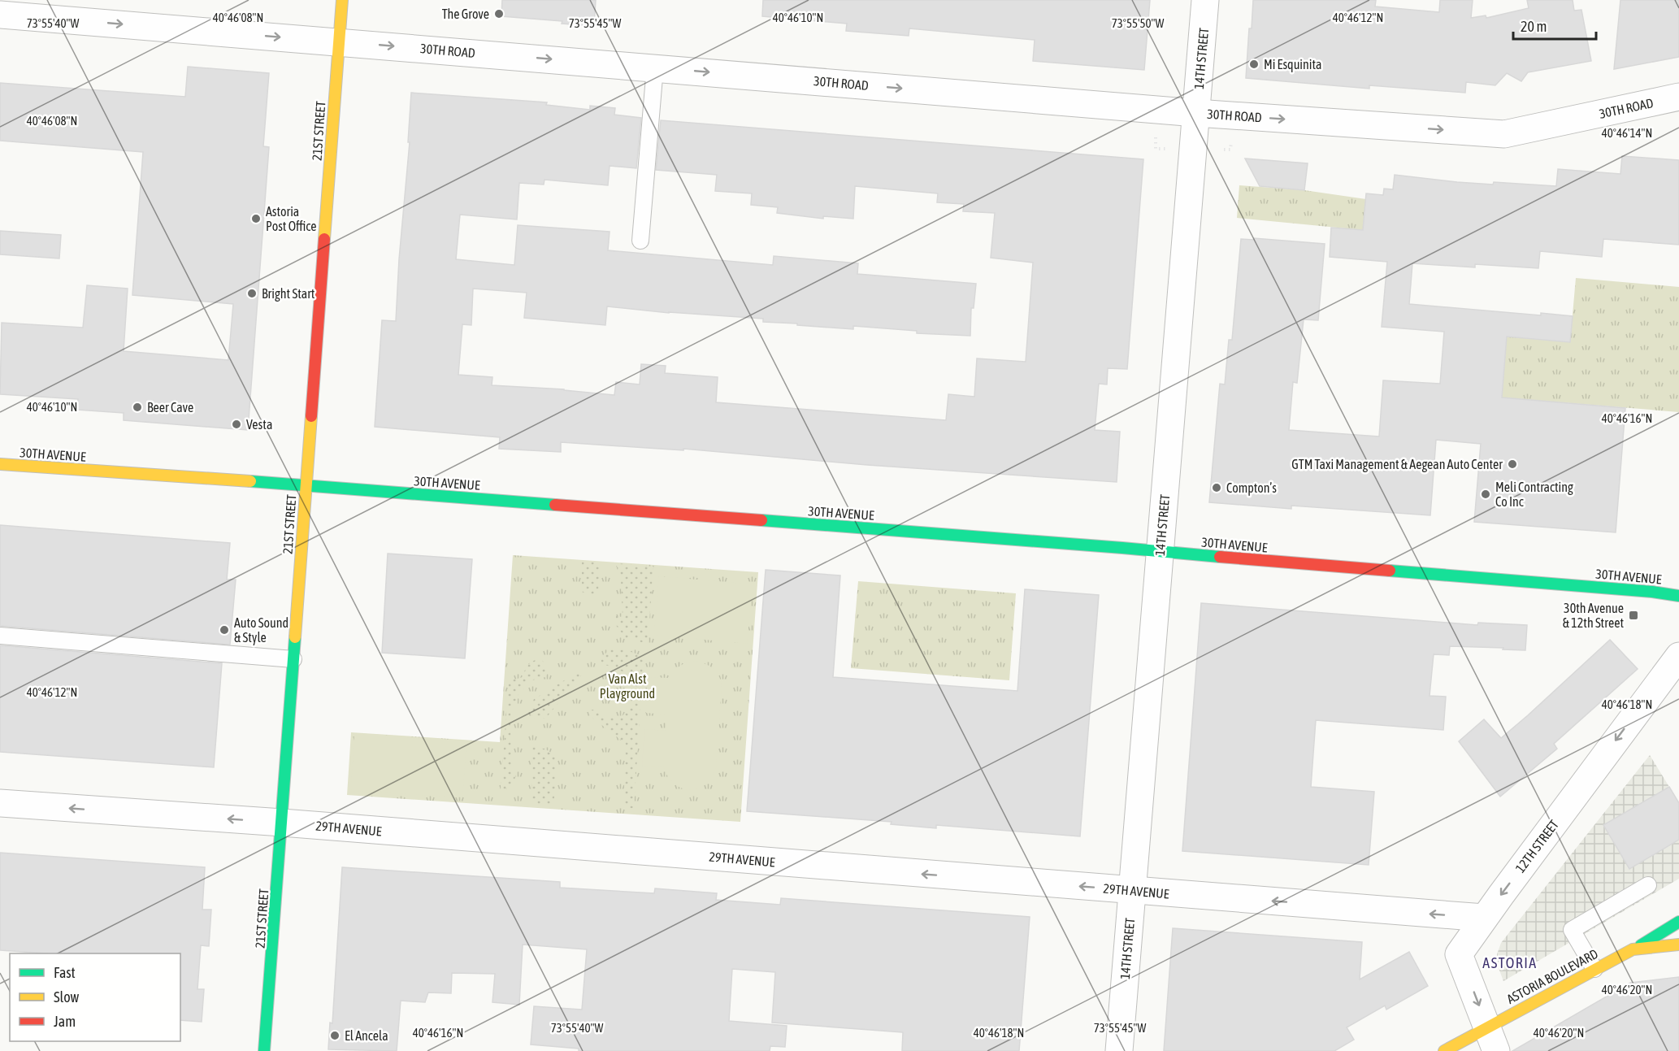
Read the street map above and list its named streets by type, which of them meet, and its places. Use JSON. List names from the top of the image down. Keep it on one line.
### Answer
{"streets":{"street":["30TH ROAD","14TH STREET","21ST STREET","30TH AVENUE","29TH AVENUE","12TH STREET","ASTORIA BOULEVARD"]},"crossings":[["30TH ROAD","14TH STREET"],["30TH ROAD","21ST STREET"],["14TH STREET","30TH AVENUE"],["14TH STREET","29TH AVENUE"],["21ST STREET","30TH AVENUE"],["21ST STREET","29TH AVENUE"],["29TH AVENUE","12TH STREET"],["12TH STREET","ASTORIA BOULEVARD"]],"one_way":["30TH ROAD","29TH AVENUE","12TH STREET"],"districts":["ASTORIA"],"parks":["Van Alst Playground"],"places":{"other":["The Grove","Mi Esquinita","Astoria Post Office","Bright Start","Beer Cave","Vesta","GTM Taxi Management & Aegean Auto Center","Compton’s","Meli Contracting Co Inc","Auto Sound & Style","El Ancela"],"transit":["30th Avenue & 12th Street"]},"legend":["Fast","Slow","Jam"],"scale_bar":"20 m","coordinates":["40°46'10\"N","40°46'12\"N","40°46'08\"N","73°55'40\"W","73°55'45\"W","73°55'50\"W","40°46'14\"N","40°46'16\"N","40°46'18\"N","40°46'20\"N"]}
